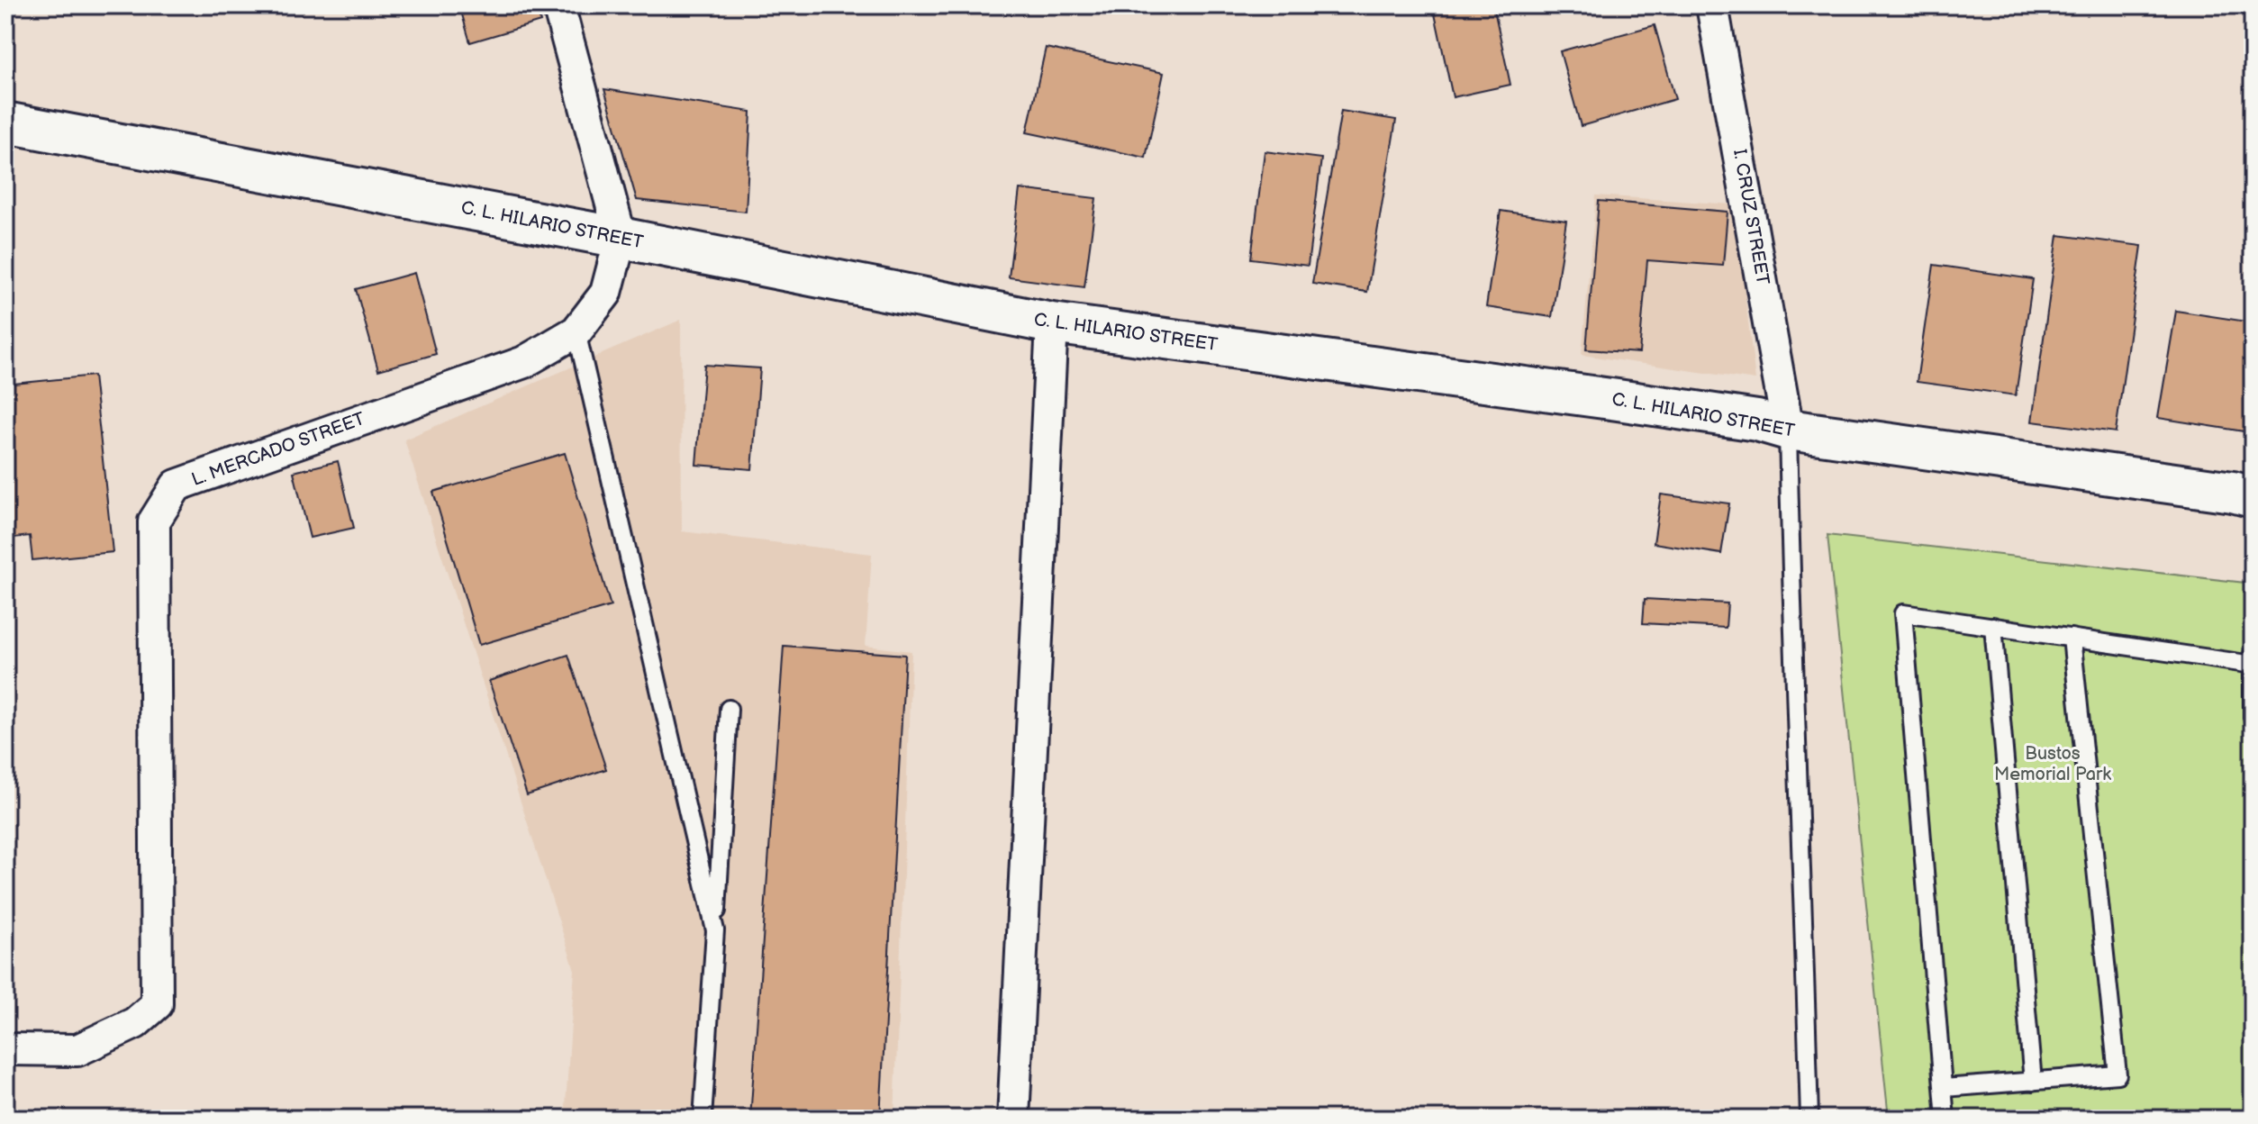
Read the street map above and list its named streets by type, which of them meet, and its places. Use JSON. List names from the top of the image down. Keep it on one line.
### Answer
{"streets":{"main road":["C. L. HILARIO STREET"],"street":["I. CRUZ STREET","L. MERCADO STREET"]},"crossings":[["I. CRUZ STREET","C. L. HILARIO STREET"],["C. L. HILARIO STREET","L. MERCADO STREET"]],"parks":["Bustos Memorial Park"]}
